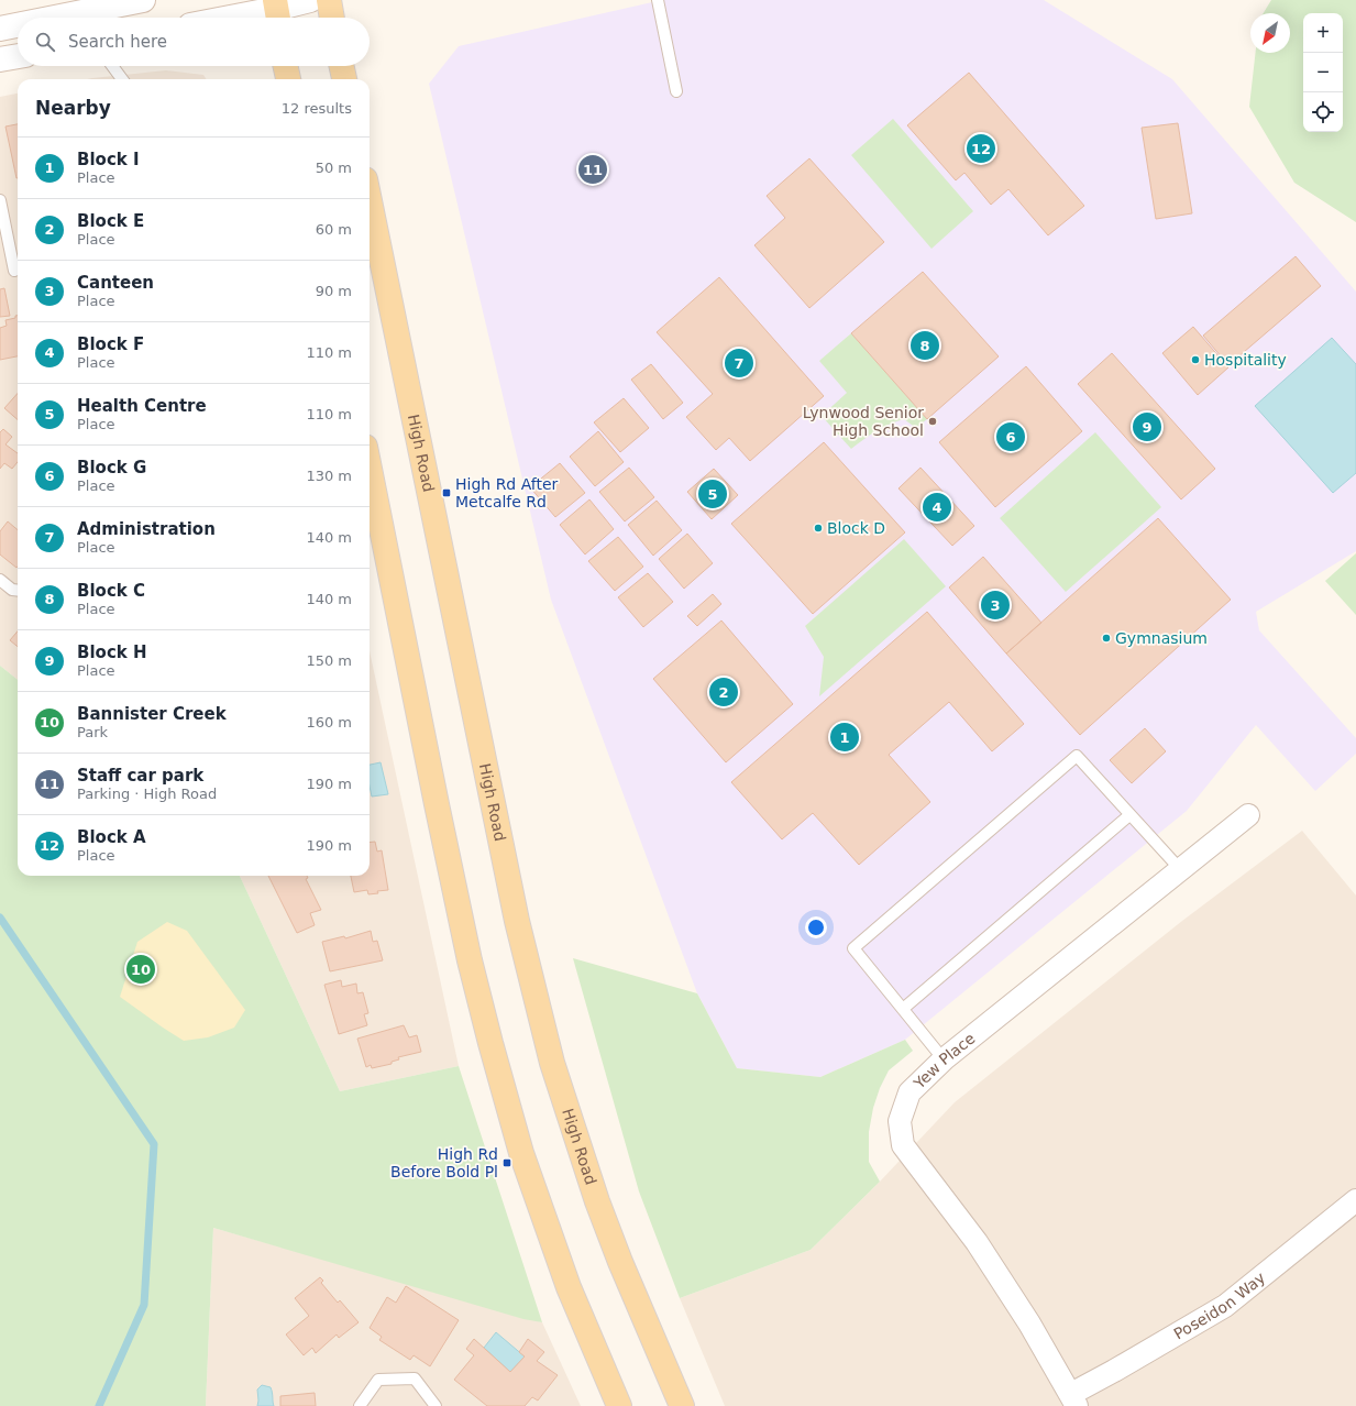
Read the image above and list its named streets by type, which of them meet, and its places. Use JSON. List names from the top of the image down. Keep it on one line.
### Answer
{"streets":{"main road":["High Road"],"street":["Yew Place","Poseidon Way"]},"crossings":[["Yew Place","Poseidon Way"]],"places":{"other":["Hospitality","Lynwood Senior High School","Block D","Gymnasium"],"transit":["High Rd After Metcalfe Rd","High Rd Before Bold Pl"]},"north":"bottom left","page":{"map_buttons":["+","−"],"search":"Search here","heading":["Nearby","12 results"],"pins":["12","11","8","7","9","6","5","4","3","2","1","10"],"list":[{"mark":"1","name":"Block I","note":"Place","value":"50 m"},{"mark":"2","name":"Block E","note":"Place","value":"60 m"},{"mark":"3","name":"Canteen","note":"Place","value":"90 m"},{"mark":"4","name":"Block F","note":"Place","value":"110 m"},{"mark":"5","name":"Health Centre","note":"Place","value":"110 m"},{"mark":"6","name":"Block G","note":"Place","value":"130 m"},{"mark":"7","name":"Administration","note":"Place","value":"140 m"},{"mark":"8","name":"Block C","note":"Place","value":"140 m"},{"mark":"9","name":"Block H","note":"Place","value":"150 m"},{"mark":"10","name":"Bannister Creek","note":"Park","value":"160 m"},{"mark":"11","name":"Staff car park","note":"Parking · High Road","value":"190 m"},{"mark":"12","name":"Block A","note":"Place","value":"190 m"}]}}
